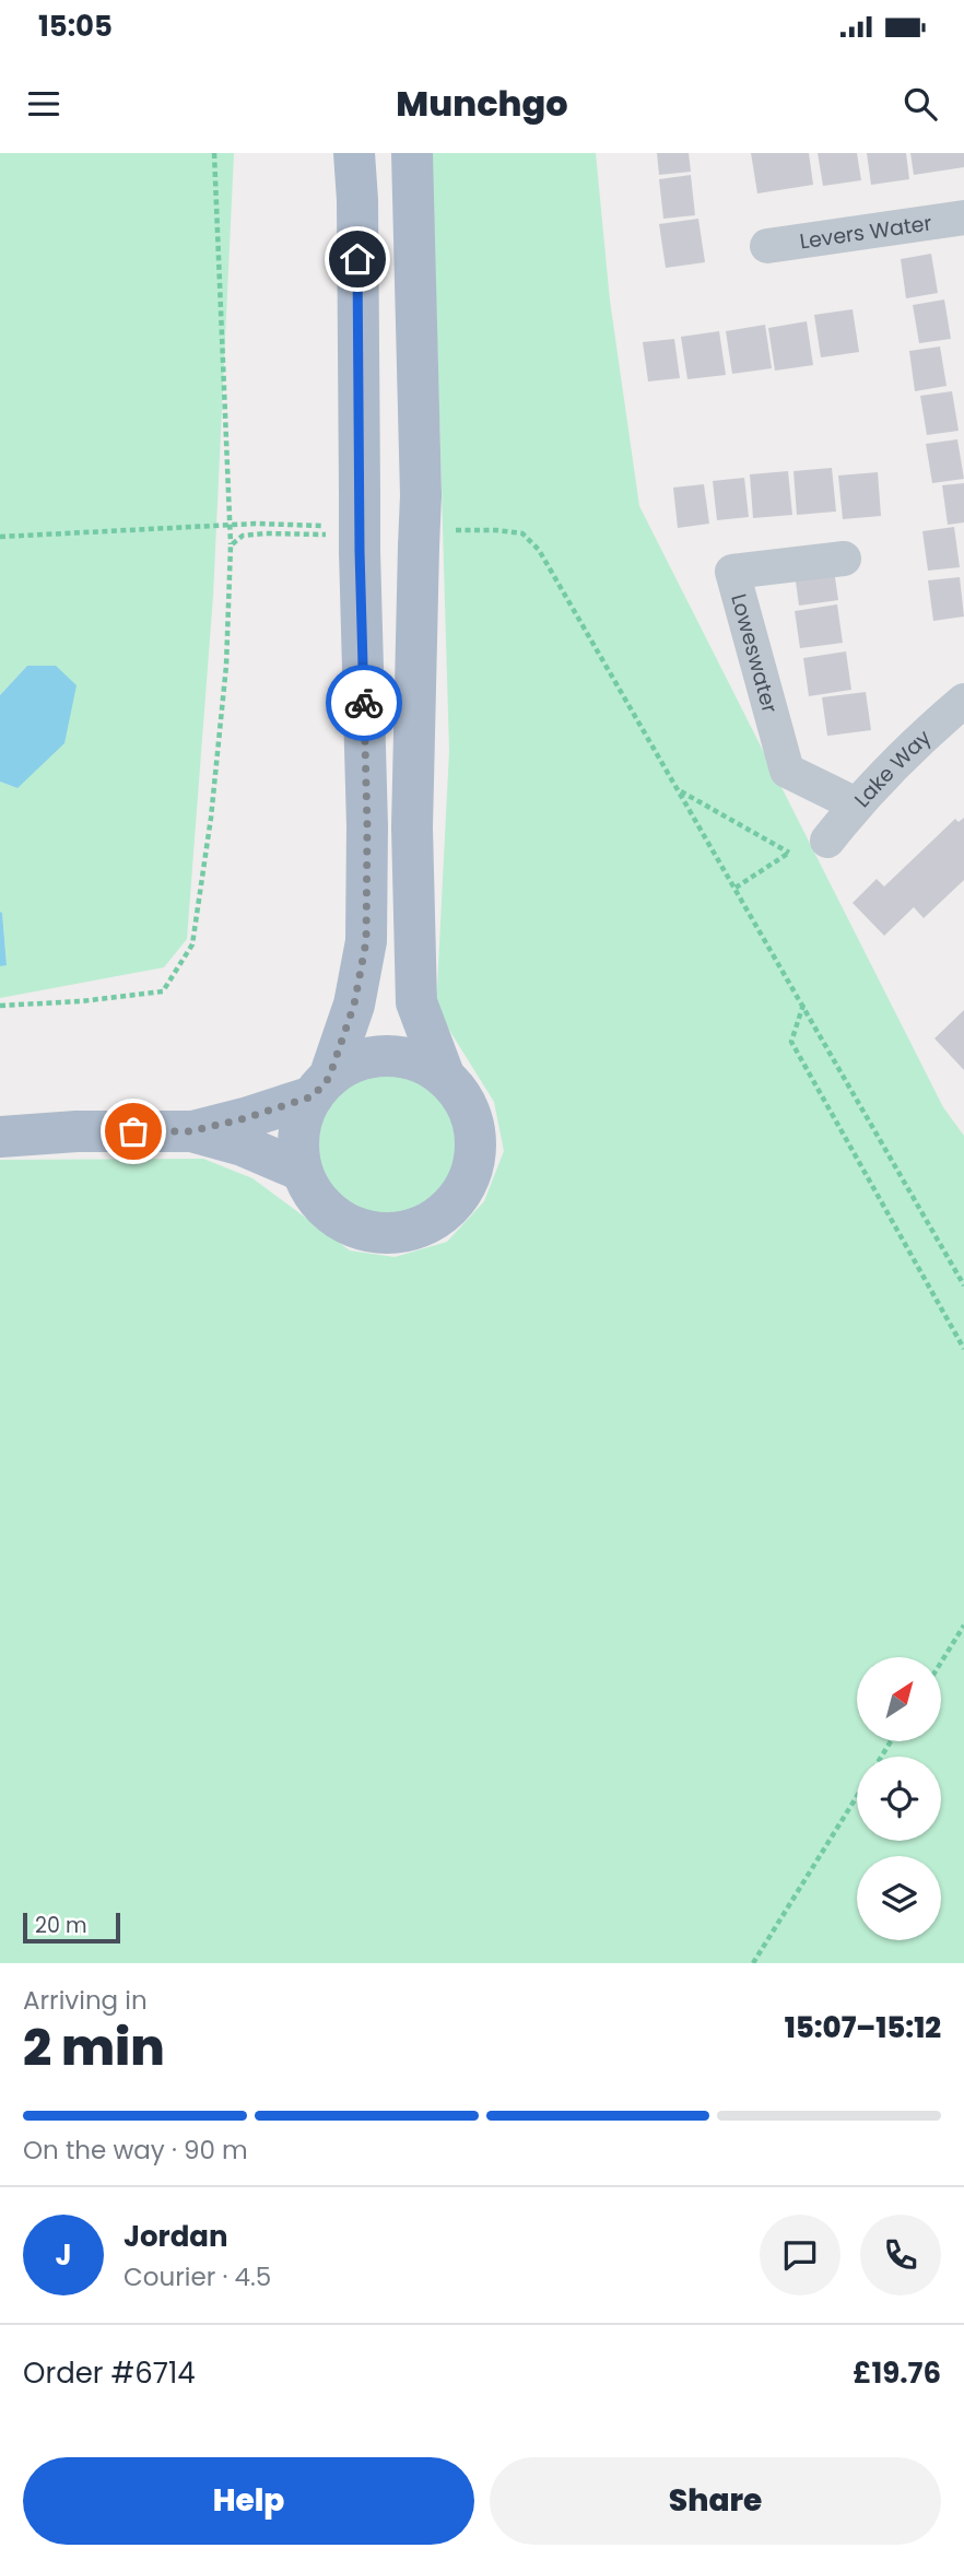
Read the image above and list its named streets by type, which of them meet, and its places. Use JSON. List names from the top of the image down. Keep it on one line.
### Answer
{"streets":{"street":["Levers Water","Loweswater","Lake Way"]},"crossings":[["Loweswater","Lake Way"]],"scale_bar":"20 m","north":"top right","page":{"status":"15:05","header":"Munchgo","scale":"20 m","heading":["2 min","Arriving in","15:07–15:12"],"panel":["Jordan","Courier · 4.5","Order #6714","£19.76"],"bar":"On the way · 90 m","round":"J","buttons":["Help","Share"]}}
